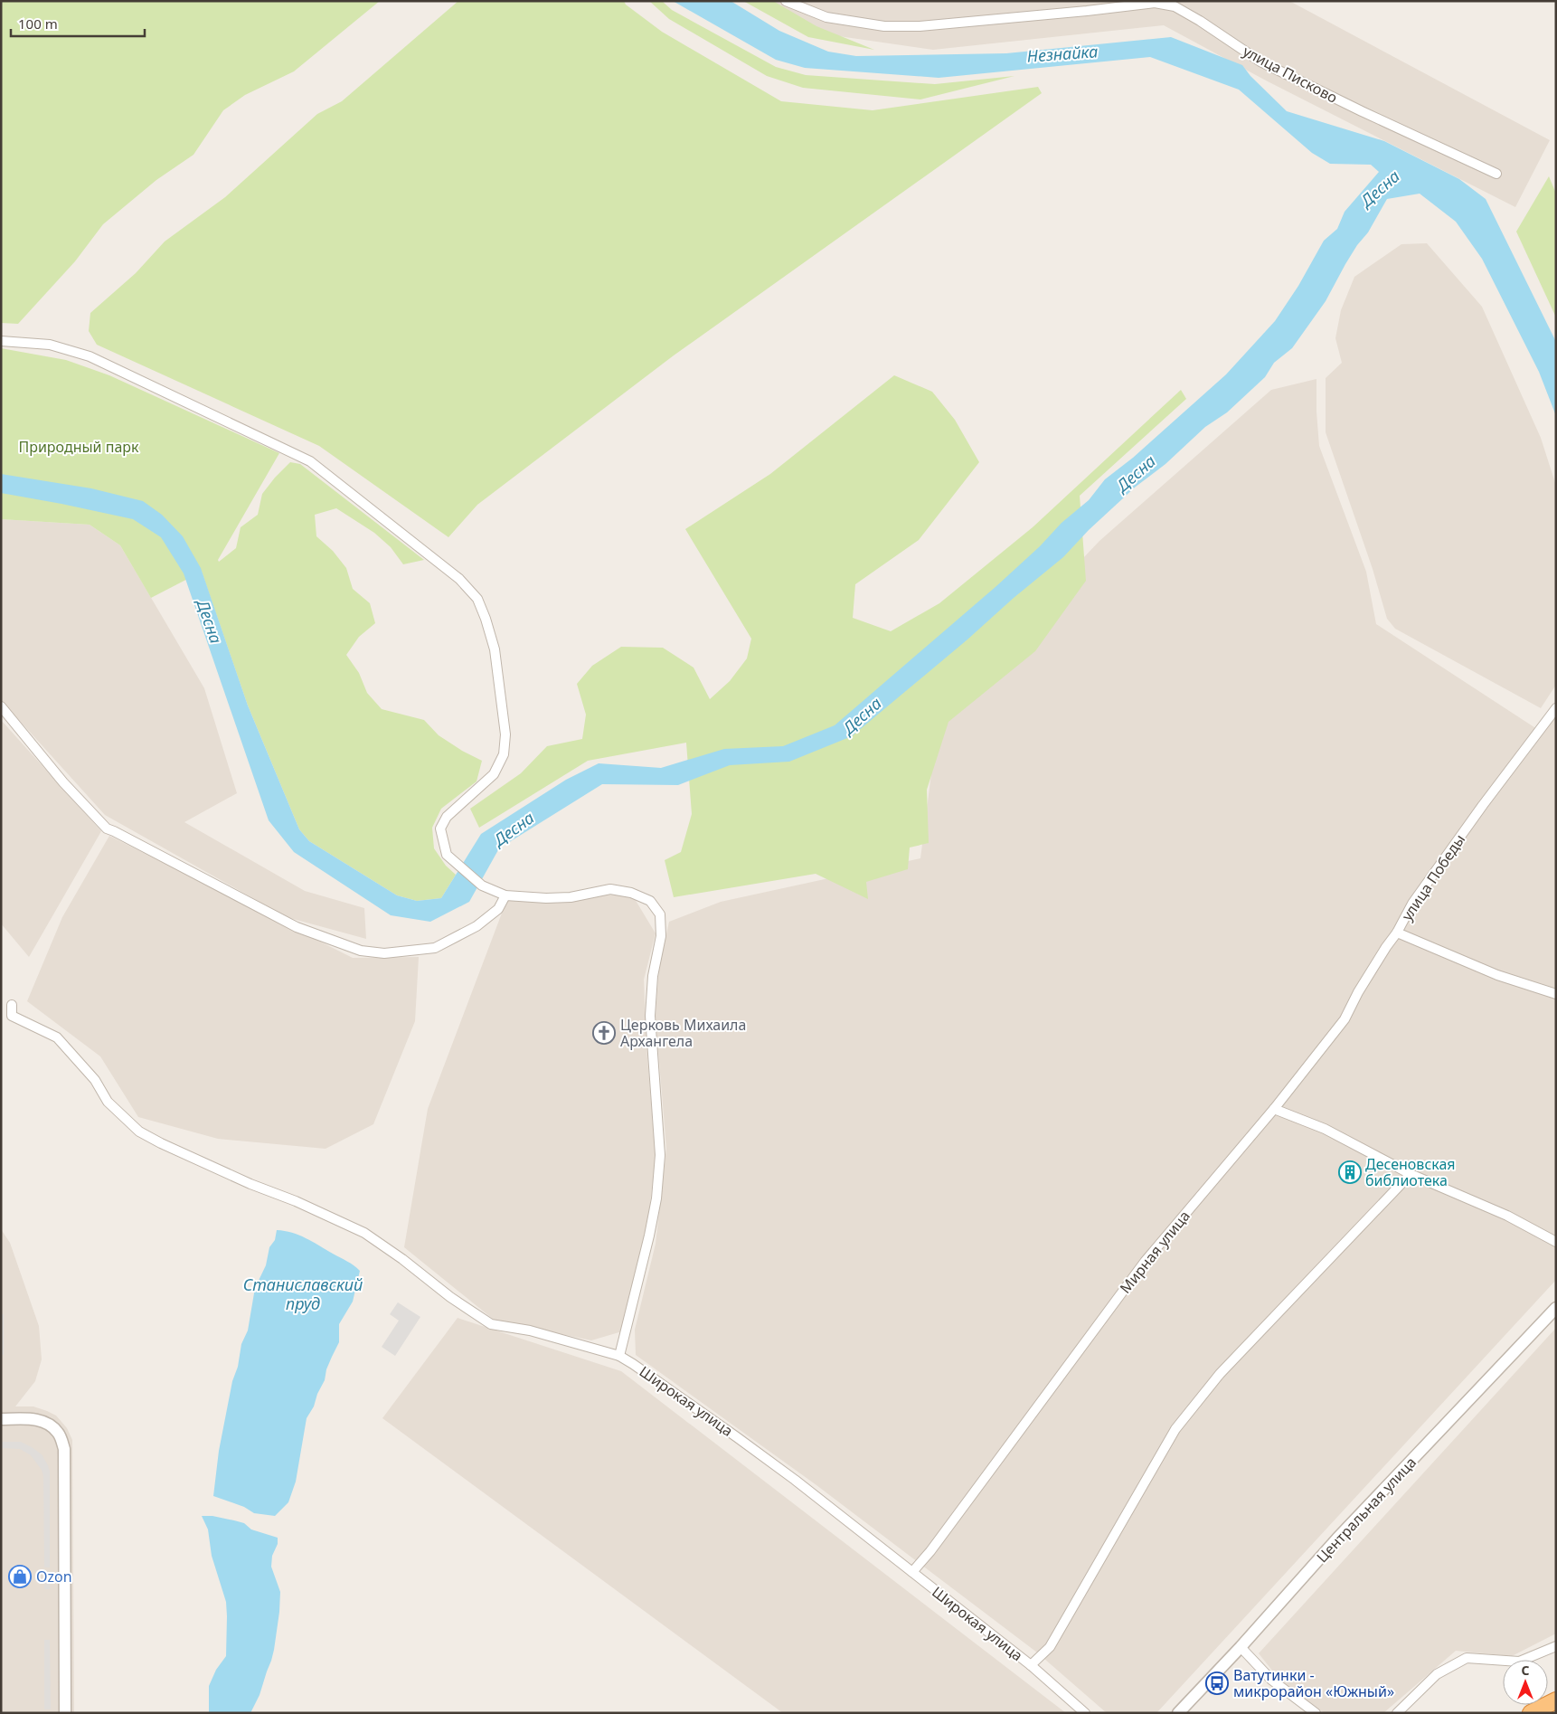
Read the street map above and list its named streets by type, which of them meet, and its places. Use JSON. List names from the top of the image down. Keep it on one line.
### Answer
{"streets":{"street":["улица Писково","улица Победы","Мирная улица","Широкая улица","Центральная улица"]},"crossings":[["улица Победы","Мирная улица"],["Мирная улица","Широкая улица"]],"water":["Незнайка","Десна","Станиславский пруд"],"parks":["Природный парк"],"places":{"church":["Церковь Михаила Архангела"],"building":["Десеновская библиотека"],"shop":["Ozon"],"bus stop":["Ватутинки - микрорайон «Южный»"]},"scale_bar":"100 m","north":"top"}
